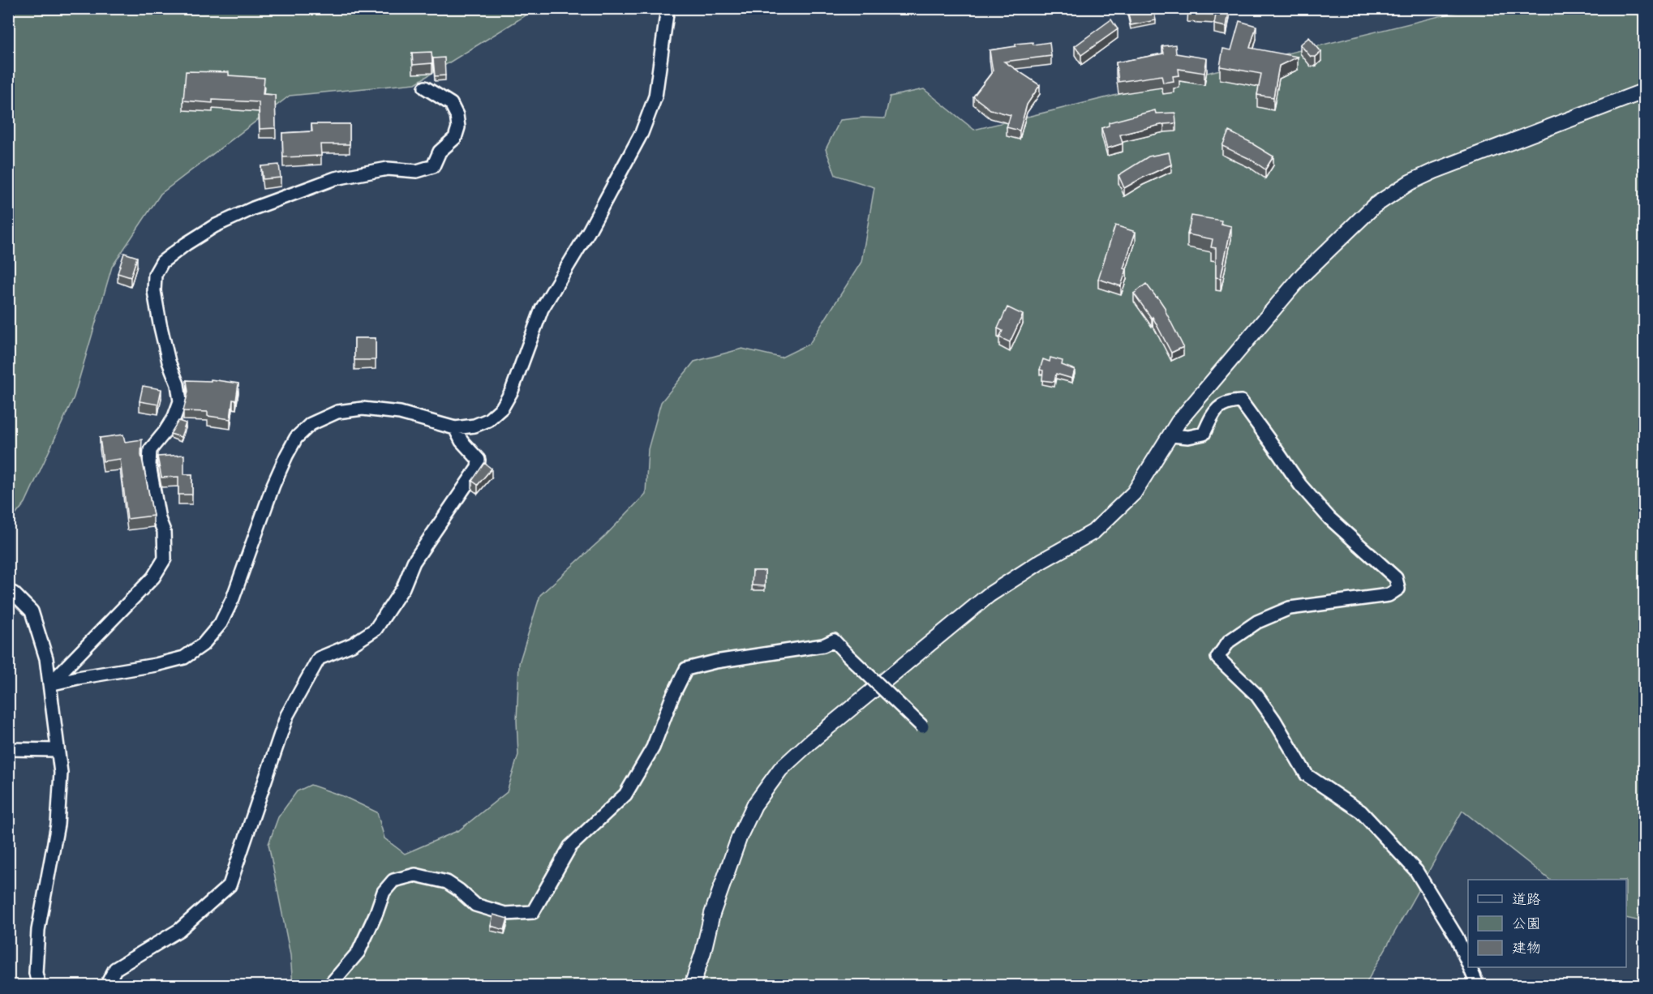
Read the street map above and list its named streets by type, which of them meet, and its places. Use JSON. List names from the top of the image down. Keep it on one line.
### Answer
{"legend":["道路","公園","建物"]}
